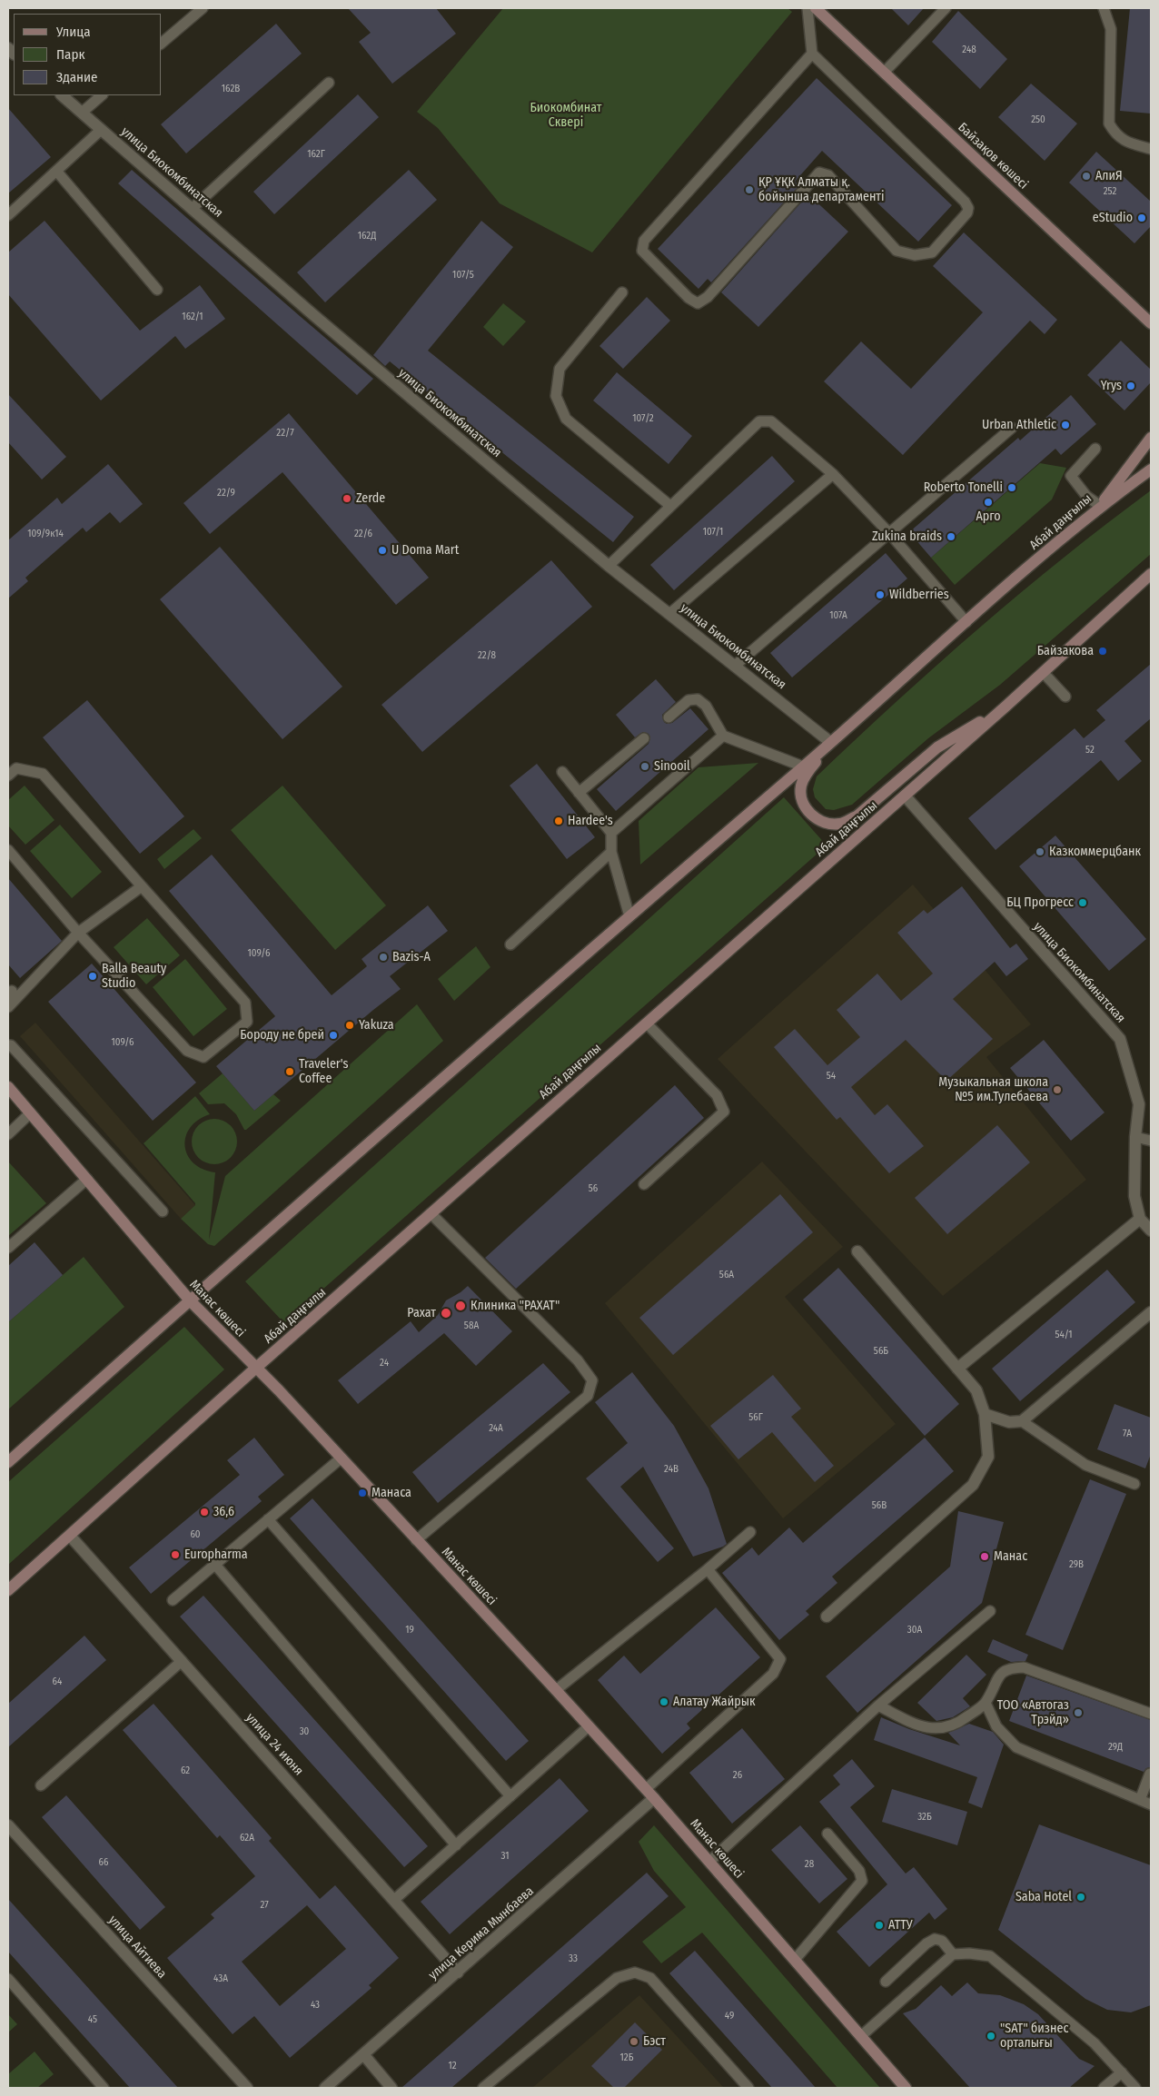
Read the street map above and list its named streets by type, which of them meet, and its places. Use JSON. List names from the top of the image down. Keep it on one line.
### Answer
{"streets":{"main road":["Байзақов көшесі","Абай даңғылы","Манас көшесі"],"street":["улица Биокомбинатская","улица 24 июня","улица Керима Мынбаева","улица Айтиева"]},"crossings":[["улица Биокомбинатская","Абай даңғылы"],["Абай даңғылы","Манас көшесі"],["Абай даңғылы","улица 24 июня"],["Манас көшесі","улица Керима Мынбаева"],["улица 24 июня","улица Керима Мынбаева"]],"parks":["Биокомбинат Сквері"],"places":["АлиЯ","ҚР ҰҚК Алматы қ. бойынша департаменті","eStudio","Yrys","Urban Athletic","Roberto Tonelli","Zerde","Арго","Zukina braids","U Doma Mart","Wildberries","Байзакова","Sinooil","Hardee's","Казкоммерцбанк","БЦ Прогресс","Bazis-A","Balla Beauty Studio","Yakuza","Бороду не брей","Traveler's Coffee","Музыкальная школа №5 им.Тулебаева","Клиника \"РАХАТ\"","Рахат","Манаса","36,6","Europharma","Манас","Алатау Жайрык","ТОО «Автогаз Трэйд»","Saba Hotel","АТТУ","\"SAT\" бизнес орталығы","Бэст"],"house_numbers":["248","162В","250","162Г","252","162Д","107/5","162/1","107/2","22/7","22/9","107/1","109/9к14","22/6","107А","22/8","52","109/6","109/6","54","56","56А","58А","54/1","56Б","24","56Г","24А","7А","24В","56В","60","29В","19","30А","64","30","29Д","62","26","32Б","62А","31","66","28","27","33","43А","43","49","45","12Б","12"],"legend":["Улица","Парк","Здание"]}
